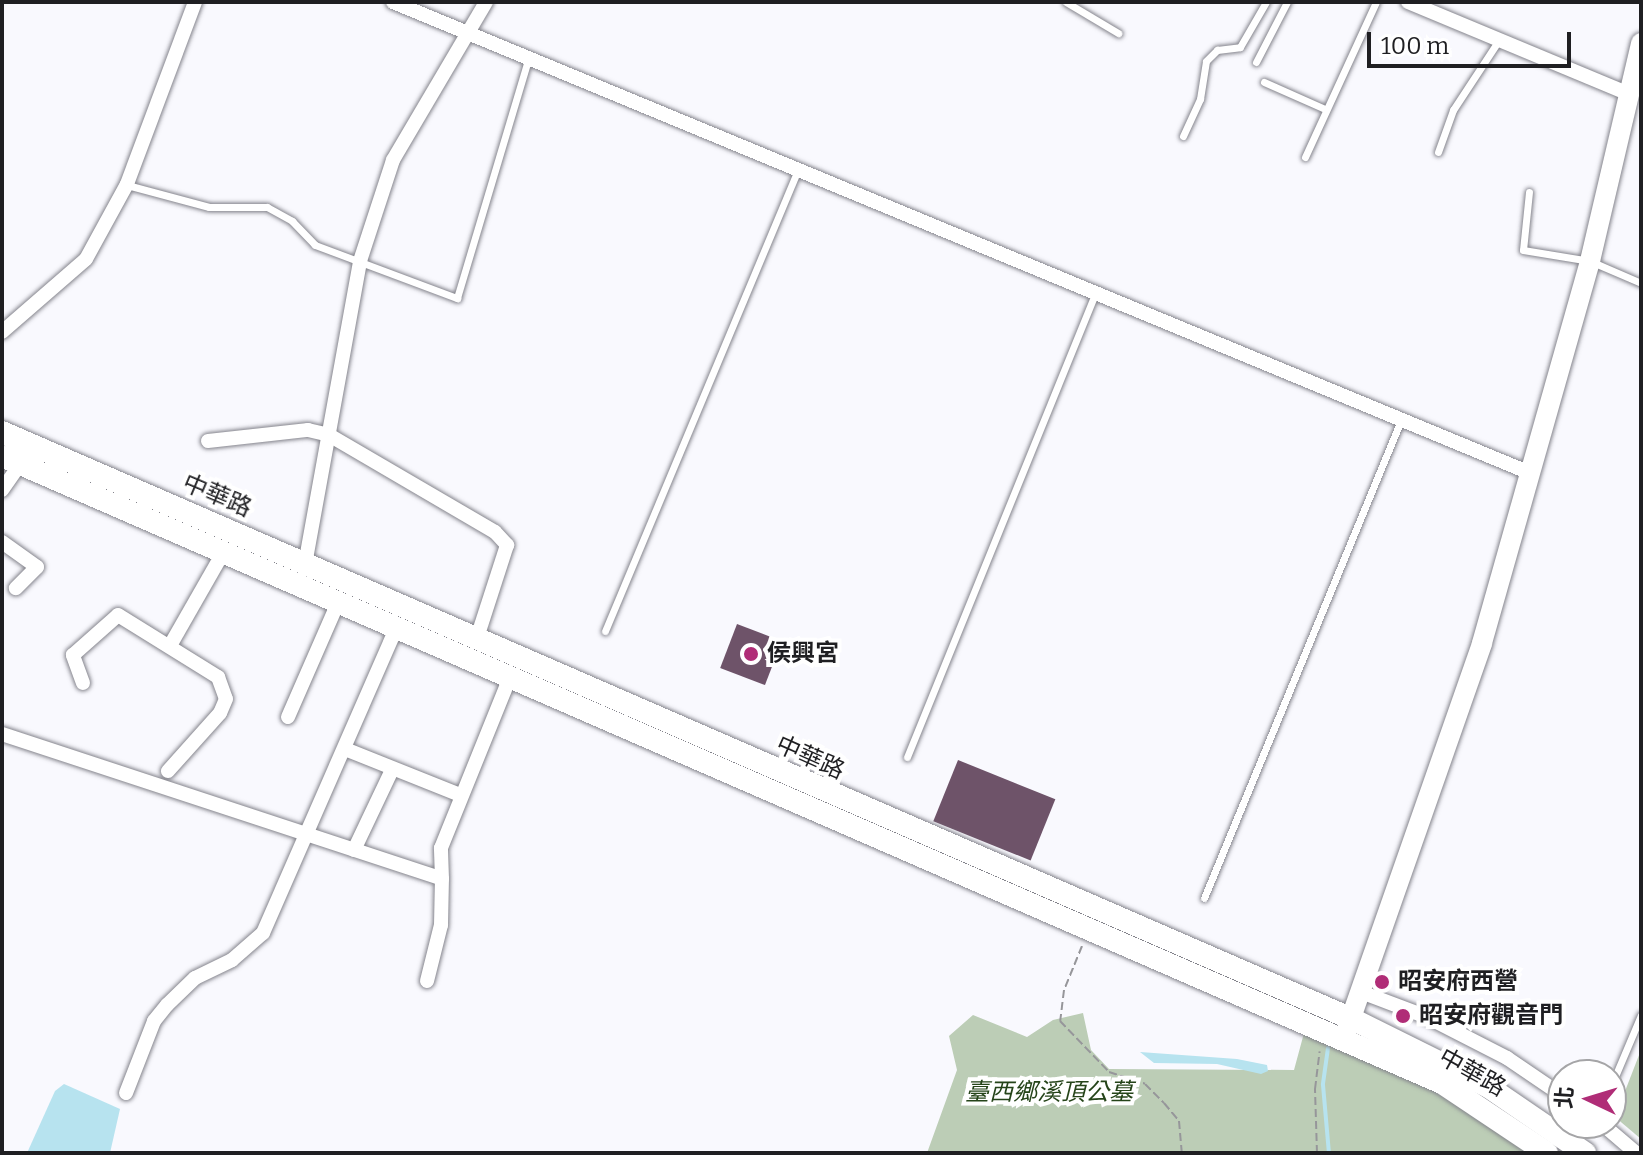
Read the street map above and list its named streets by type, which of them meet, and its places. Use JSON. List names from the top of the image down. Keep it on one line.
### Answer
{"streets":{"main road":["中華路"]},"parks":["臺西鄉溪頂公墓"],"places":["侯興宮","昭安府西營","昭安府觀音門"],"scale_bar":"100 m","north":"left"}
